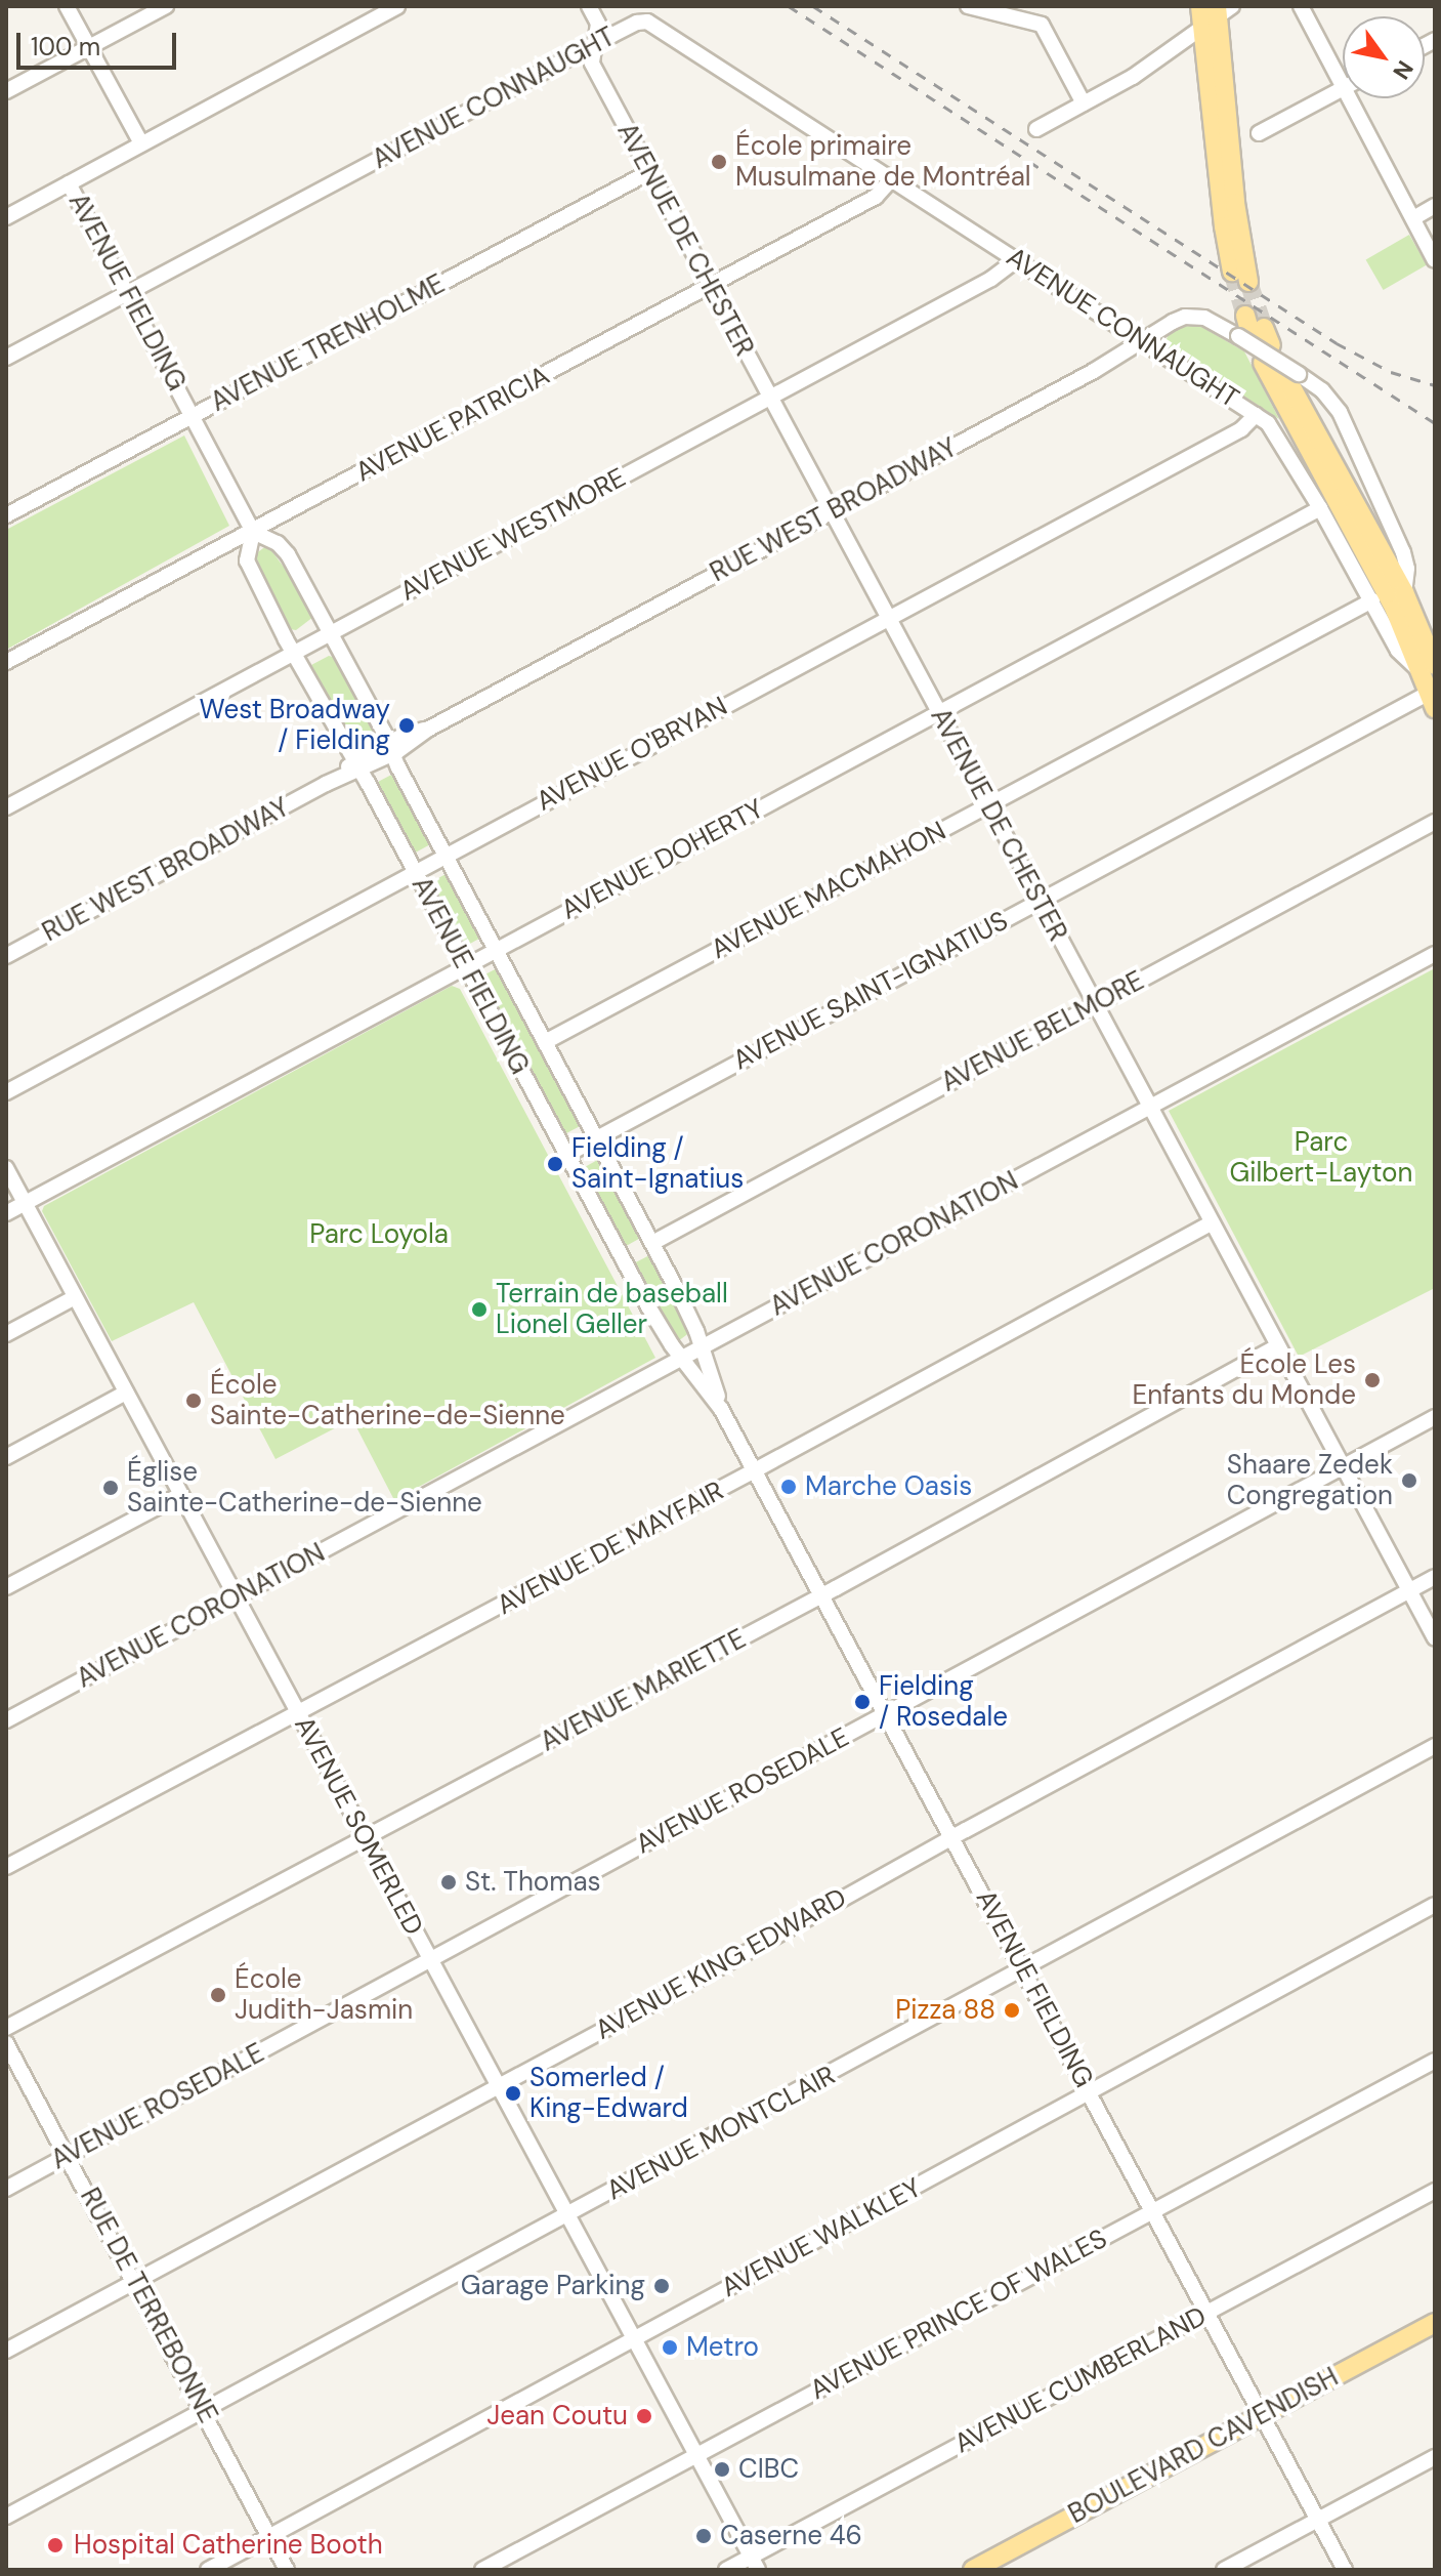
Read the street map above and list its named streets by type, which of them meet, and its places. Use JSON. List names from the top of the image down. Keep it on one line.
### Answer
{"streets":{"main road":["BOULEVARD CAVENDISH"],"street":["AVENUE CONNAUGHT","AVENUE DE CHESTER","AVENUE FIELDING","AVENUE TRENHOLME","AVENUE PATRICIA","RUE WEST BROADWAY","AVENUE WESTMORE","AVENUE O'BRYAN","AVENUE DOHERTY","AVENUE MACMAHON","AVENUE SAINT-IGNATIUS","AVENUE BELMORE","AVENUE CORONATION","AVENUE DE MAYFAIR","AVENUE MARIETTE","AVENUE ROSEDALE","AVENUE SOMERLED","AVENUE KING EDWARD","AVENUE MONTCLAIR","AVENUE WALKLEY","RUE DE TERREBONNE","AVENUE PRINCE OF WALES","AVENUE CUMBERLAND"]},"crossings":[["AVENUE CONNAUGHT","AVENUE DE CHESTER"],["AVENUE CONNAUGHT","AVENUE FIELDING"],["AVENUE CONNAUGHT","AVENUE PATRICIA"],["AVENUE CONNAUGHT","RUE WEST BROADWAY"],["AVENUE CONNAUGHT","AVENUE WESTMORE"],["AVENUE CONNAUGHT","AVENUE O'BRYAN"],["AVENUE CONNAUGHT","AVENUE DOHERTY"],["AVENUE CONNAUGHT","AVENUE MACMAHON"],["AVENUE DE CHESTER","AVENUE TRENHOLME"],["AVENUE DE CHESTER","AVENUE PATRICIA"],["AVENUE DE CHESTER","RUE WEST BROADWAY"],["AVENUE DE CHESTER","AVENUE WESTMORE"],["AVENUE DE CHESTER","AVENUE O'BRYAN"],["AVENUE DE CHESTER","AVENUE DOHERTY"],["AVENUE DE CHESTER","AVENUE MACMAHON"],["AVENUE DE CHESTER","AVENUE SAINT-IGNATIUS"],["AVENUE DE CHESTER","AVENUE BELMORE"],["AVENUE DE CHESTER","AVENUE CORONATION"],["AVENUE DE CHESTER","AVENUE DE MAYFAIR"],["AVENUE DE CHESTER","AVENUE MARIETTE"],["AVENUE DE CHESTER","AVENUE ROSEDALE"],["AVENUE DE CHESTER","AVENUE KING EDWARD"],["AVENUE FIELDING","AVENUE TRENHOLME"],["AVENUE FIELDING","AVENUE PATRICIA"],["AVENUE FIELDING","RUE WEST BROADWAY"],["AVENUE FIELDING","AVENUE WESTMORE"],["AVENUE FIELDING","AVENUE O'BRYAN"],["AVENUE FIELDING","AVENUE DOHERTY"],["AVENUE FIELDING","AVENUE MACMAHON"],["AVENUE FIELDING","AVENUE SAINT-IGNATIUS"],["AVENUE FIELDING","AVENUE BELMORE"],["AVENUE FIELDING","AVENUE CORONATION"],["AVENUE FIELDING","AVENUE DE MAYFAIR"],["AVENUE FIELDING","AVENUE MARIETTE"],["AVENUE FIELDING","AVENUE ROSEDALE"],["AVENUE FIELDING","AVENUE KING EDWARD"],["AVENUE FIELDING","AVENUE MONTCLAIR"],["AVENUE FIELDING","AVENUE WALKLEY"],["AVENUE FIELDING","AVENUE PRINCE OF WALES"],["AVENUE FIELDING","AVENUE CUMBERLAND"],["AVENUE FIELDING","BOULEVARD CAVENDISH"],["AVENUE DOHERTY","AVENUE SOMERLED"],["AVENUE CORONATION","AVENUE SOMERLED"],["AVENUE DE MAYFAIR","AVENUE SOMERLED"],["AVENUE MARIETTE","AVENUE SOMERLED"],["AVENUE ROSEDALE","AVENUE SOMERLED"],["AVENUE ROSEDALE","RUE DE TERREBONNE"],["AVENUE SOMERLED","AVENUE KING EDWARD"],["AVENUE SOMERLED","AVENUE MONTCLAIR"],["AVENUE SOMERLED","AVENUE WALKLEY"],["AVENUE SOMERLED","AVENUE PRINCE OF WALES"],["AVENUE SOMERLED","AVENUE CUMBERLAND"],["AVENUE KING EDWARD","RUE DE TERREBONNE"],["AVENUE MONTCLAIR","RUE DE TERREBONNE"],["AVENUE WALKLEY","RUE DE TERREBONNE"]],"parks":["Parc Gilbert-Layton","Parc Loyola"],"places":["École primaire Musulmane de Montréal","West Broadway / Fielding","Fielding / Saint-Ignatius","Terrain de baseball Lionel Geller","École Les Enfants du Monde","École Sainte-Catherine-de-Sienne","Shaare Zedek Congregation","Marche Oasis","Église Sainte-Catherine-de-Sienne","Fielding / Rosedale","St. Thomas","École Judith-Jasmin","Pizza 88","Somerled / King-Edward","Garage Parking","Metro","Jean Coutu","CIBC","Caserne 46","Hospital Catherine Booth"],"scale_bar":"100 m","north":"bottom right"}
